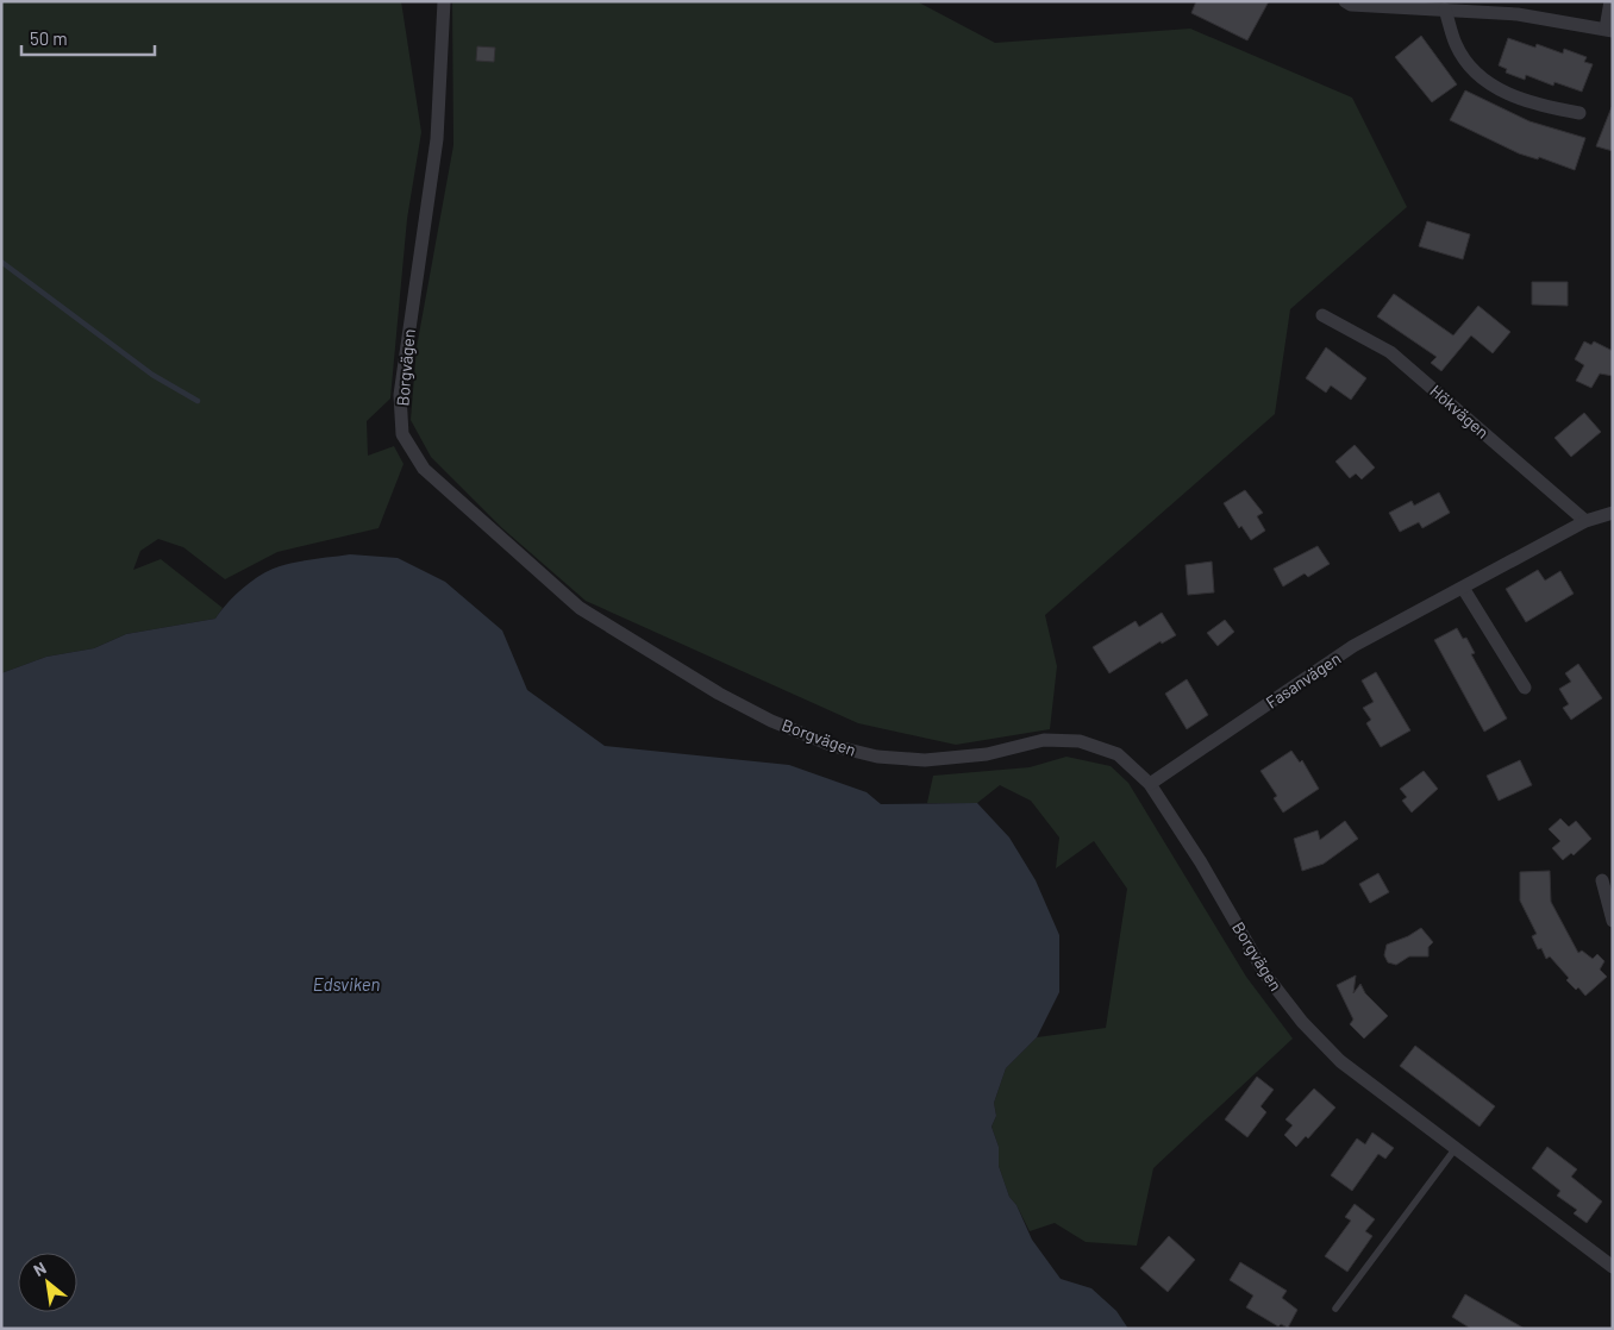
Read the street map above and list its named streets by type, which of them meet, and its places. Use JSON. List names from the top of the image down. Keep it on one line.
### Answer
{"streets":{"street":["Borgvägen","Hökvägen","Fasanvägen"]},"crossings":[["Borgvägen","Fasanvägen"],["Hökvägen","Fasanvägen"]],"water":["Edsviken"],"scale_bar":"50 m","north":"top left"}
